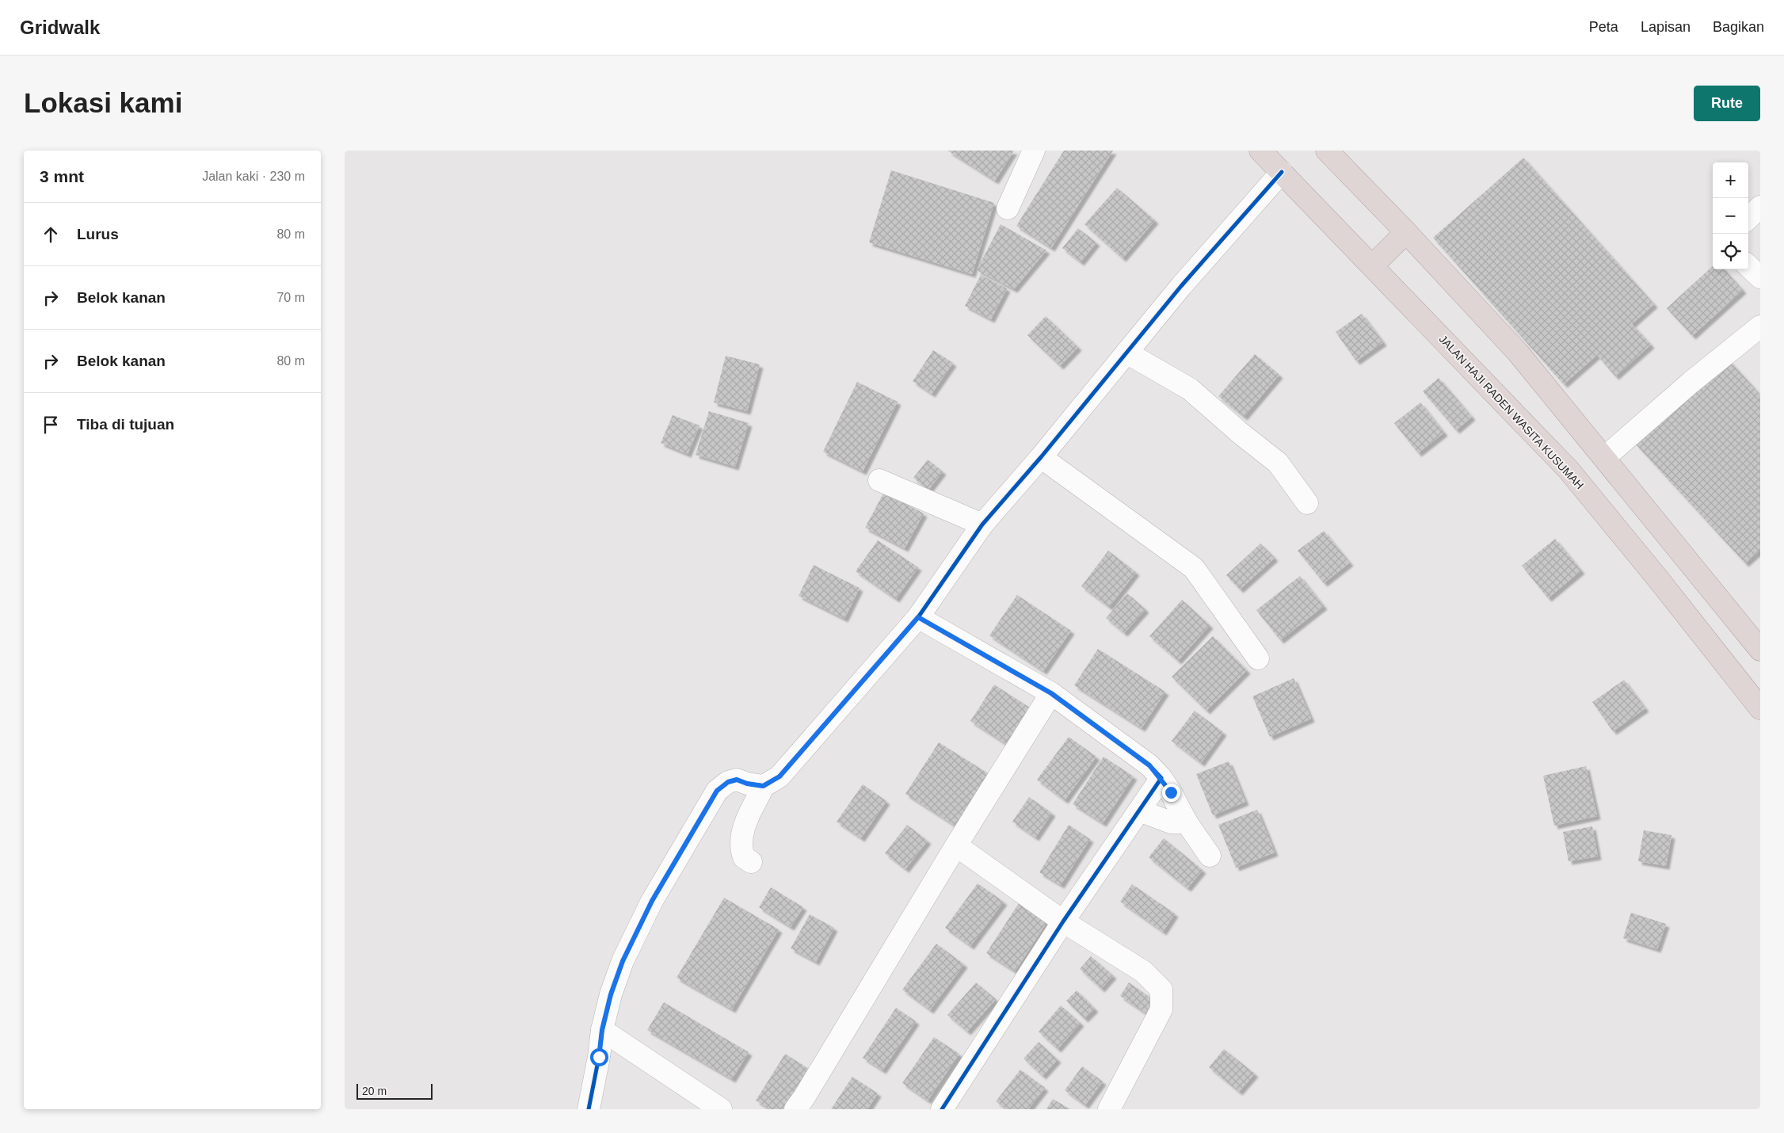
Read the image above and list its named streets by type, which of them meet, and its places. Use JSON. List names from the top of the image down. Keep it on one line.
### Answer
{"streets":{"highway":["JALAN HAJI RADEN WASITA KUSUMAH"]},"scale_bar":"20 m","page":{"header":"Gridwalk","nav":["Peta","Lapisan","Bagikan"],"buttons":"Rute","title":"Lokasi kami","heading":["3 mnt","Jalan kaki · 230 m"],"map_buttons":["+","−"],"list":[["Lurus","80 m"],["Belok kanan","70 m"],["Belok kanan","80 m"],"Tiba di tujuan"],"scale":"20 m"}}
